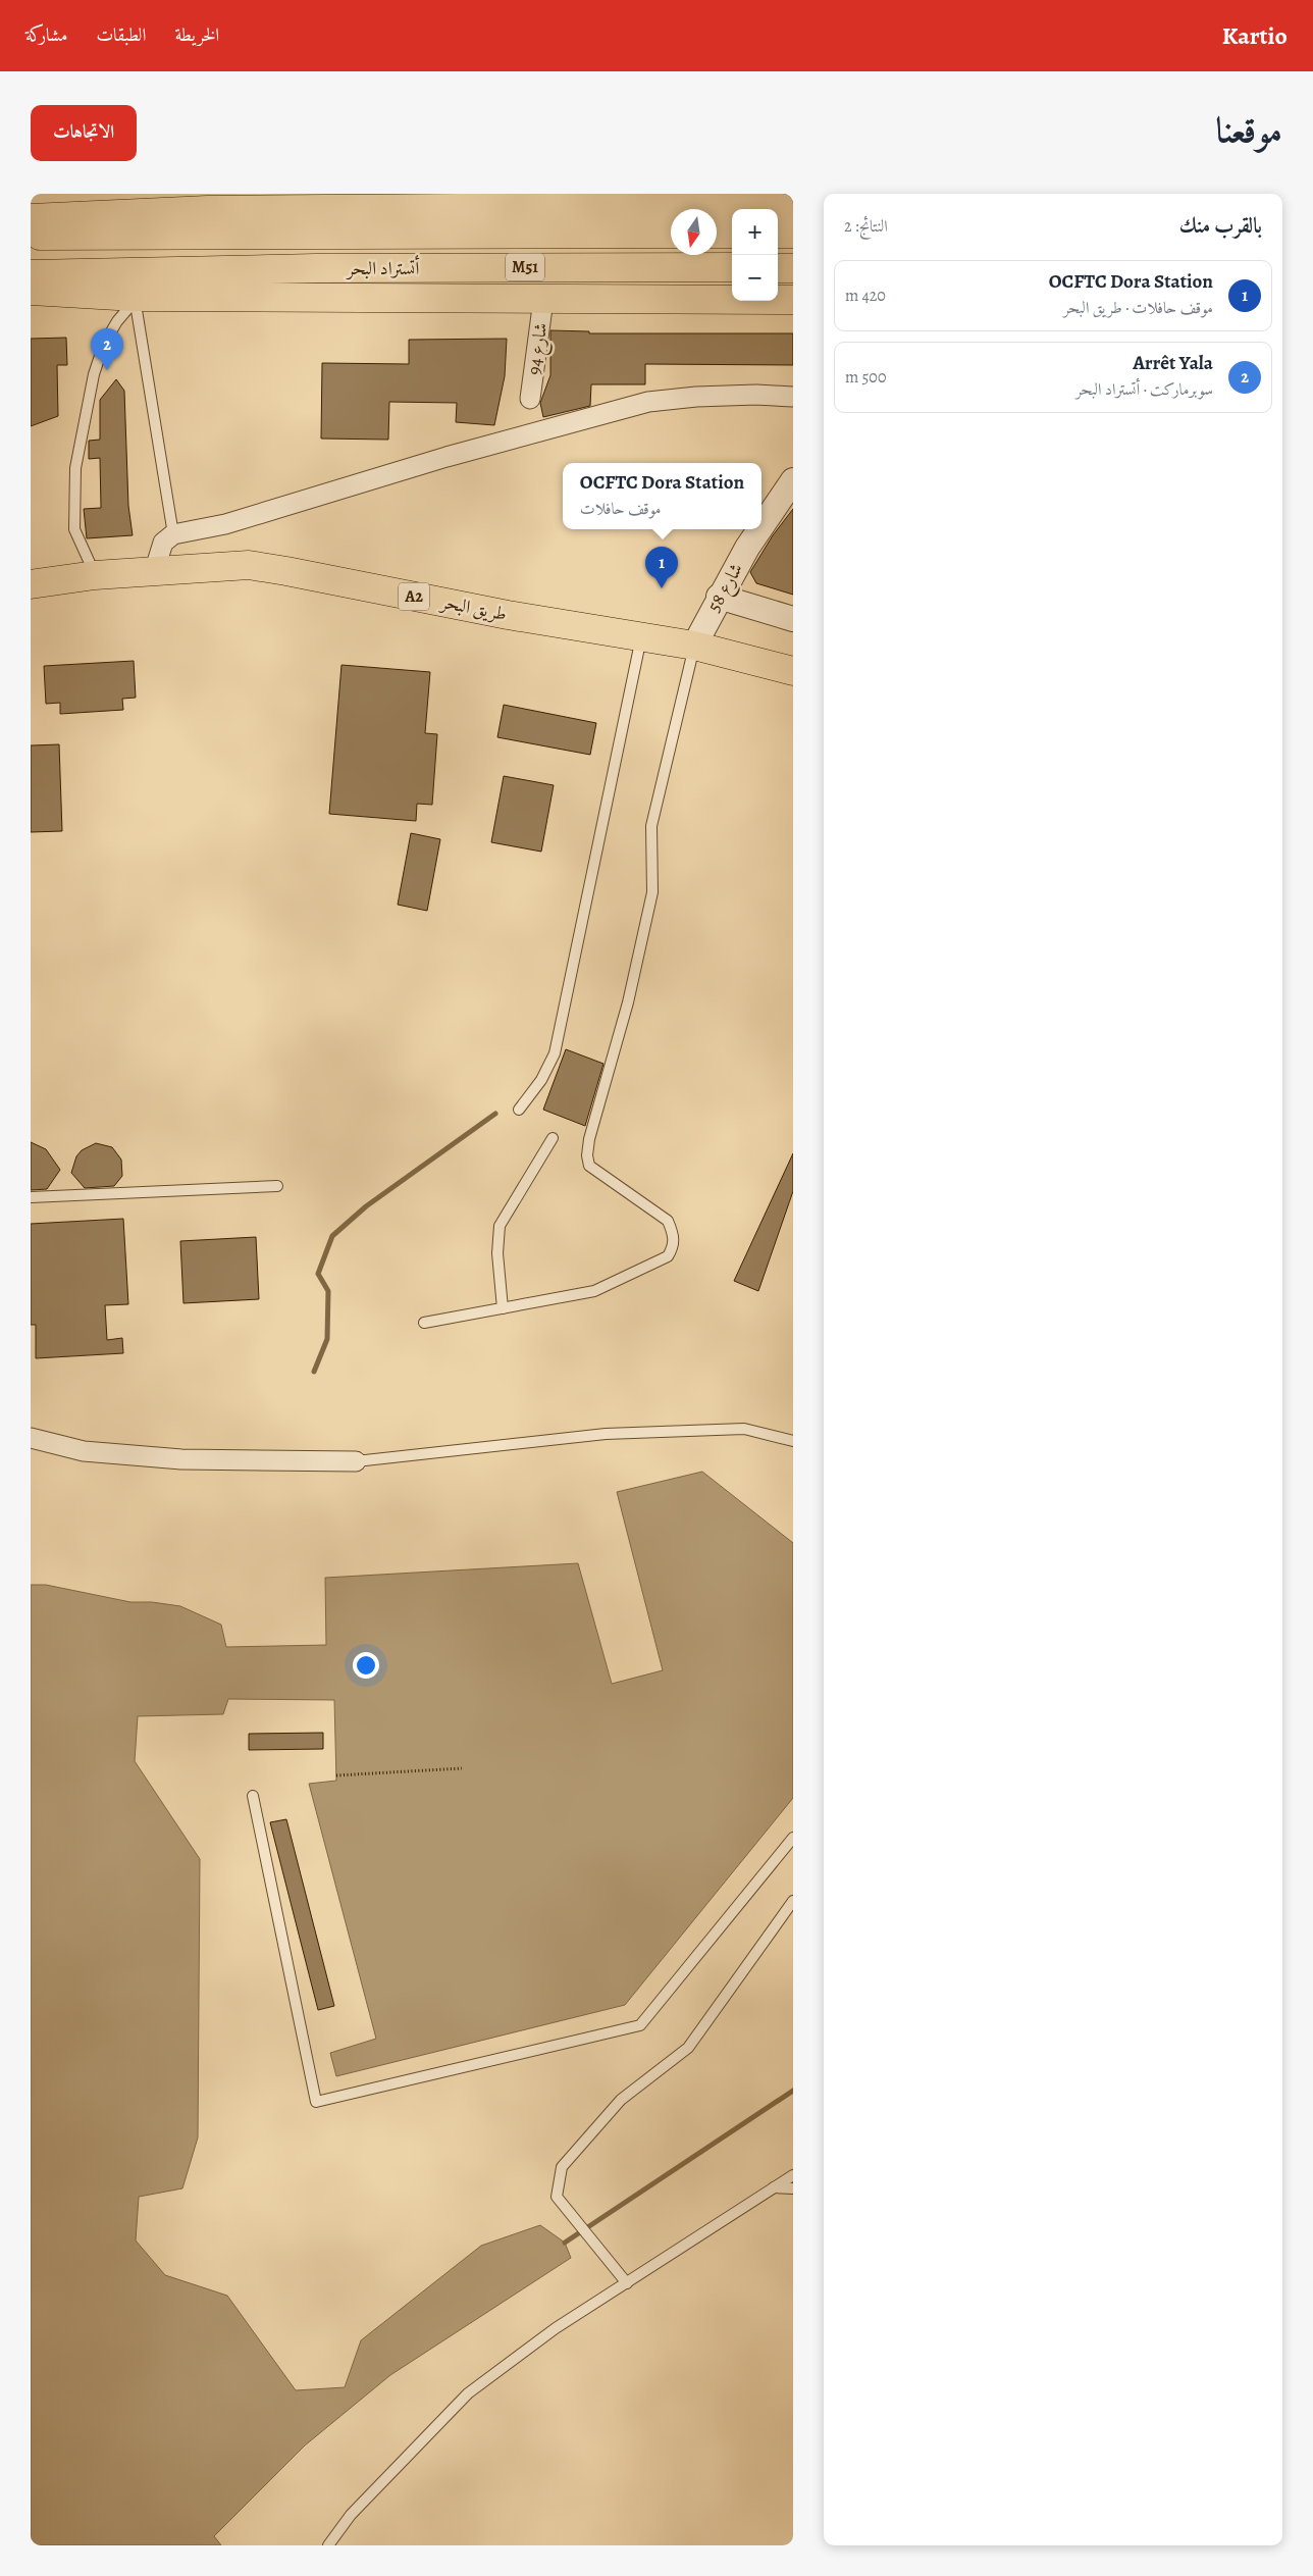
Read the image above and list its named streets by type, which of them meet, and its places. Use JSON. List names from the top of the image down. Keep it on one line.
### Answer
{"streets":{"highway":["M51","أتستراد البحر","A2","طريق البحر"],"street":["شارع 94","شارع 58"]},"crossings":[["شارع 58","طريق البحر"]],"north":"bottom","page":{"header":"Kartio","nav":["الخريطة","الطبقات","مشاركة"],"title":"موقعنا","buttons":"الاتجاهات","heading":["بالقرب منك","النتائج: 2"],"map_buttons":["+","−"],"list":[{"mark":"1","name":"OCFTC Dora Station","note":"موقف حافلات · طريق البحر","value":"420 m"},{"mark":"2","name":"Arrêt Yala","note":"سوبرماركت · أتستراد البحر","value":"500 m"}],"pins":["2","1"],"popup":["OCFTC Dora Station","موقف حافلات"]}}
